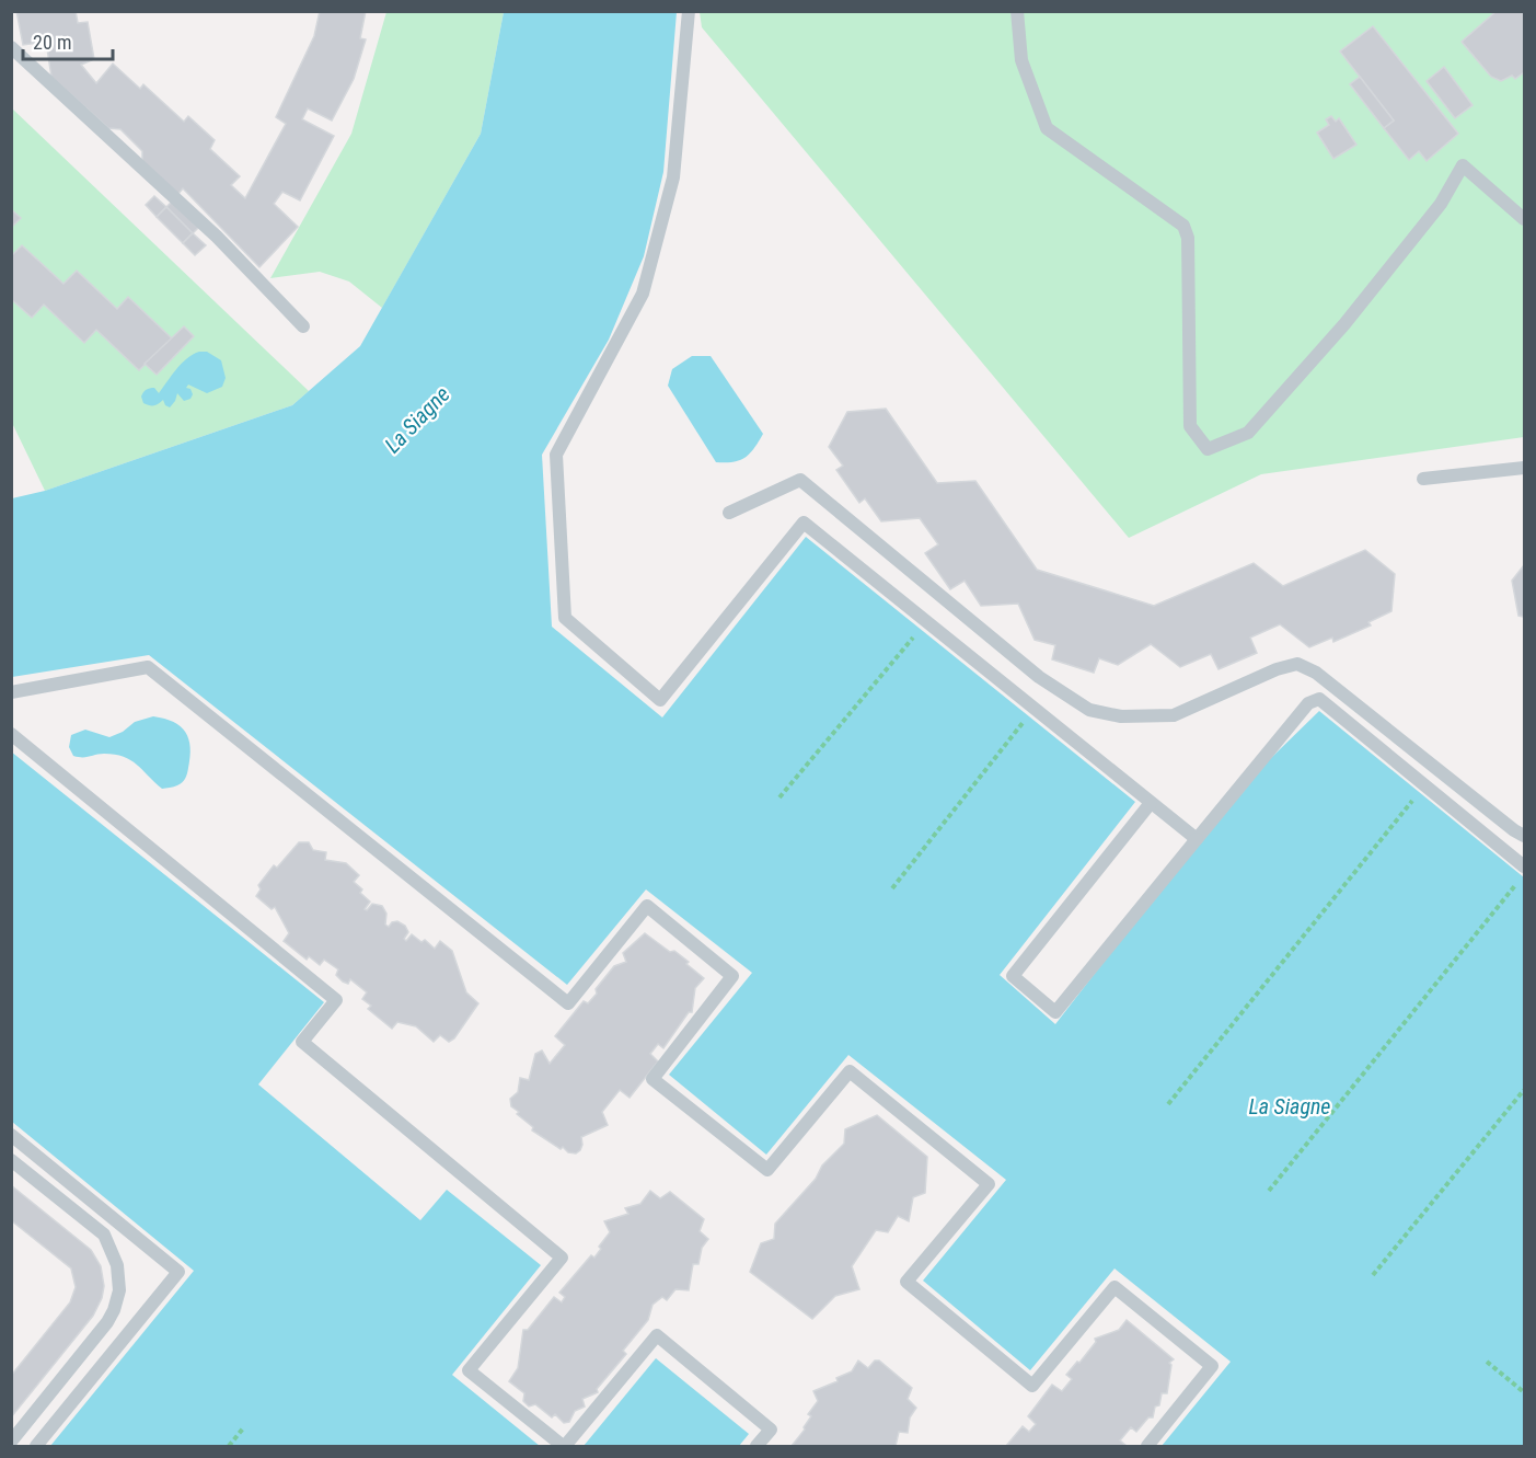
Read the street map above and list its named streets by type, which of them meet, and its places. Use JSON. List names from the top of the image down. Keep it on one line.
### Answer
{"water":["La Siagne"],"scale_bar":"20 m"}
